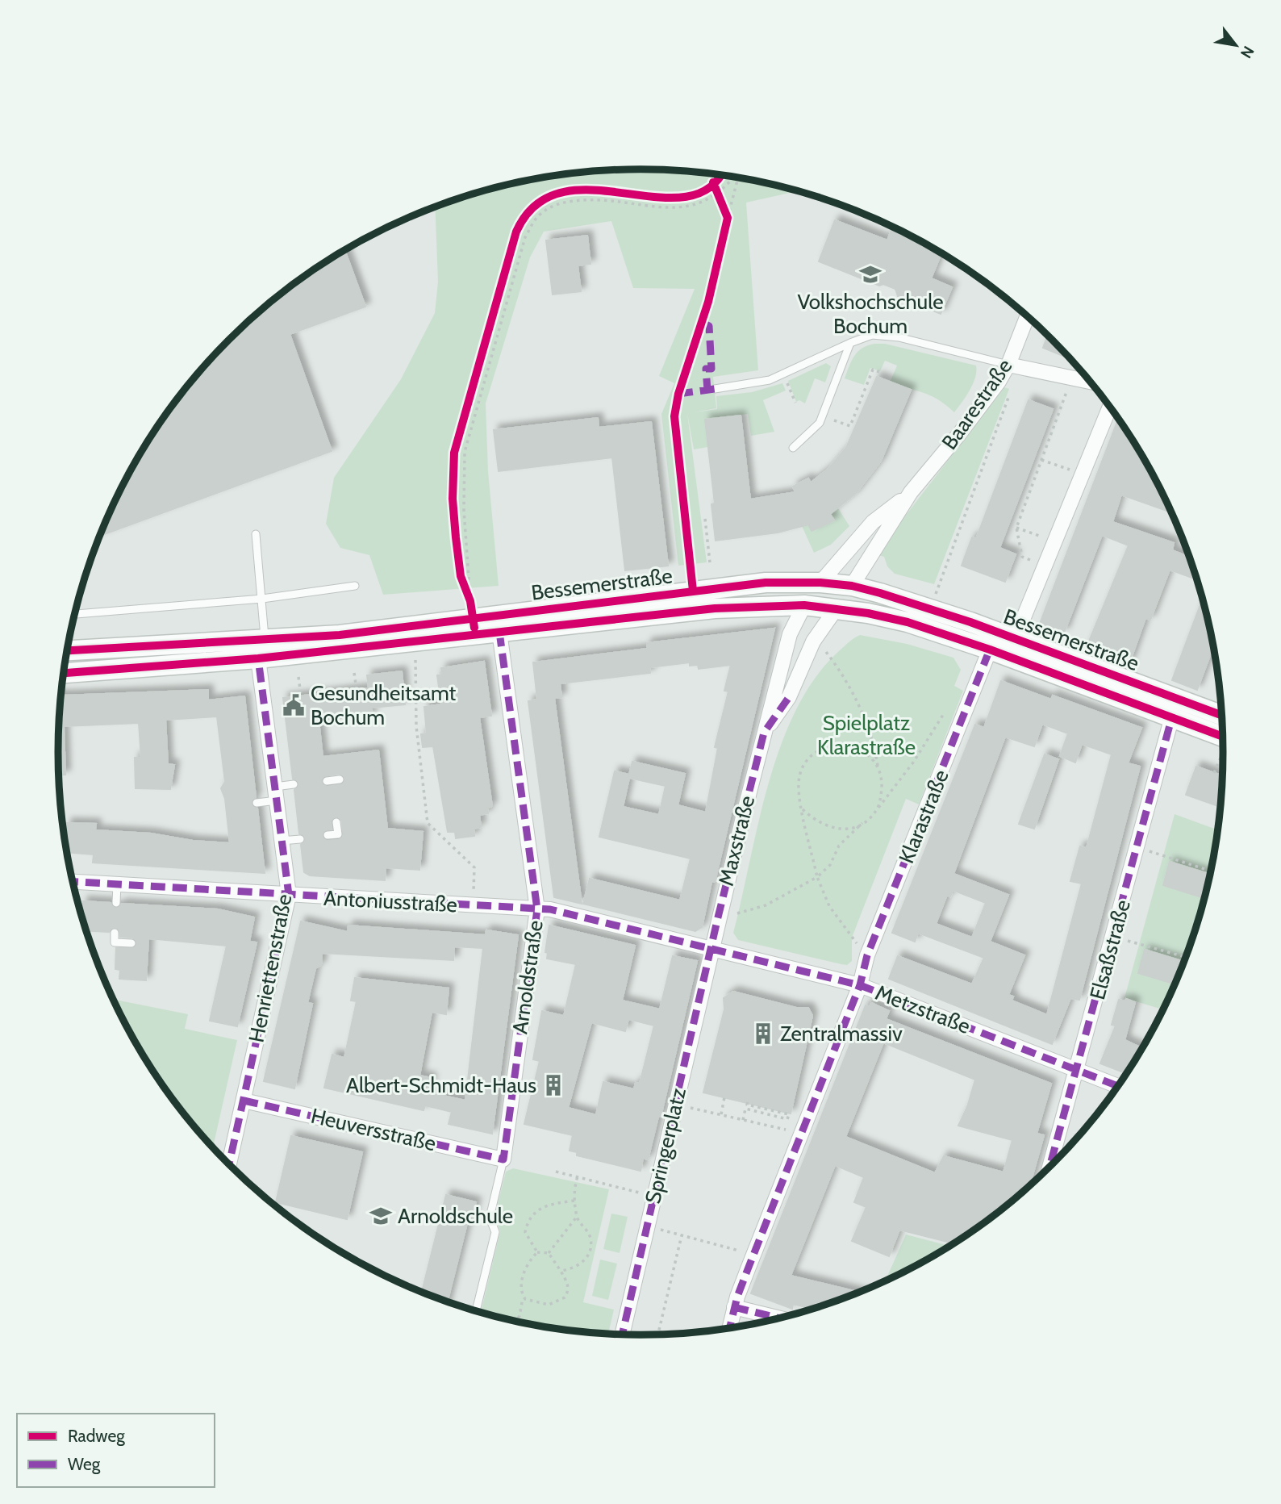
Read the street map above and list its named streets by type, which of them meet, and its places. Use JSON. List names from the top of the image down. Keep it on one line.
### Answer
{"streets":{"street":["Baarestraße","Bessemerstraße","Klarastraße","Maxstraße","Antoniusstraße","Elsaßstraße","Henriettenstraße","Arnoldstraße","Metzstraße","Heuversstraße","Springerplatz"]},"crossings":[["Baarestraße","Bessemerstraße"],["Bessemerstraße","Klarastraße"],["Bessemerstraße","Maxstraße"],["Bessemerstraße","Elsaßstraße"],["Bessemerstraße","Henriettenstraße"],["Bessemerstraße","Arnoldstraße"],["Klarastraße","Metzstraße"],["Maxstraße","Antoniusstraße"],["Maxstraße","Metzstraße"],["Maxstraße","Springerplatz"],["Antoniusstraße","Henriettenstraße"],["Antoniusstraße","Arnoldstraße"],["Antoniusstraße","Metzstraße"],["Antoniusstraße","Springerplatz"],["Elsaßstraße","Metzstraße"],["Henriettenstraße","Heuversstraße"],["Arnoldstraße","Heuversstraße"],["Metzstraße","Springerplatz"]],"parks":["Spielplatz Klarastraße"],"places":{"school or university":["Volkshochschule Bochum","Arnoldschule"],"public building":["Gesundheitsamt Bochum"],"building":["Zentralmassiv","Albert-Schmidt-Haus"]},"legend":["Radweg","Weg"],"north":"bottom right"}
